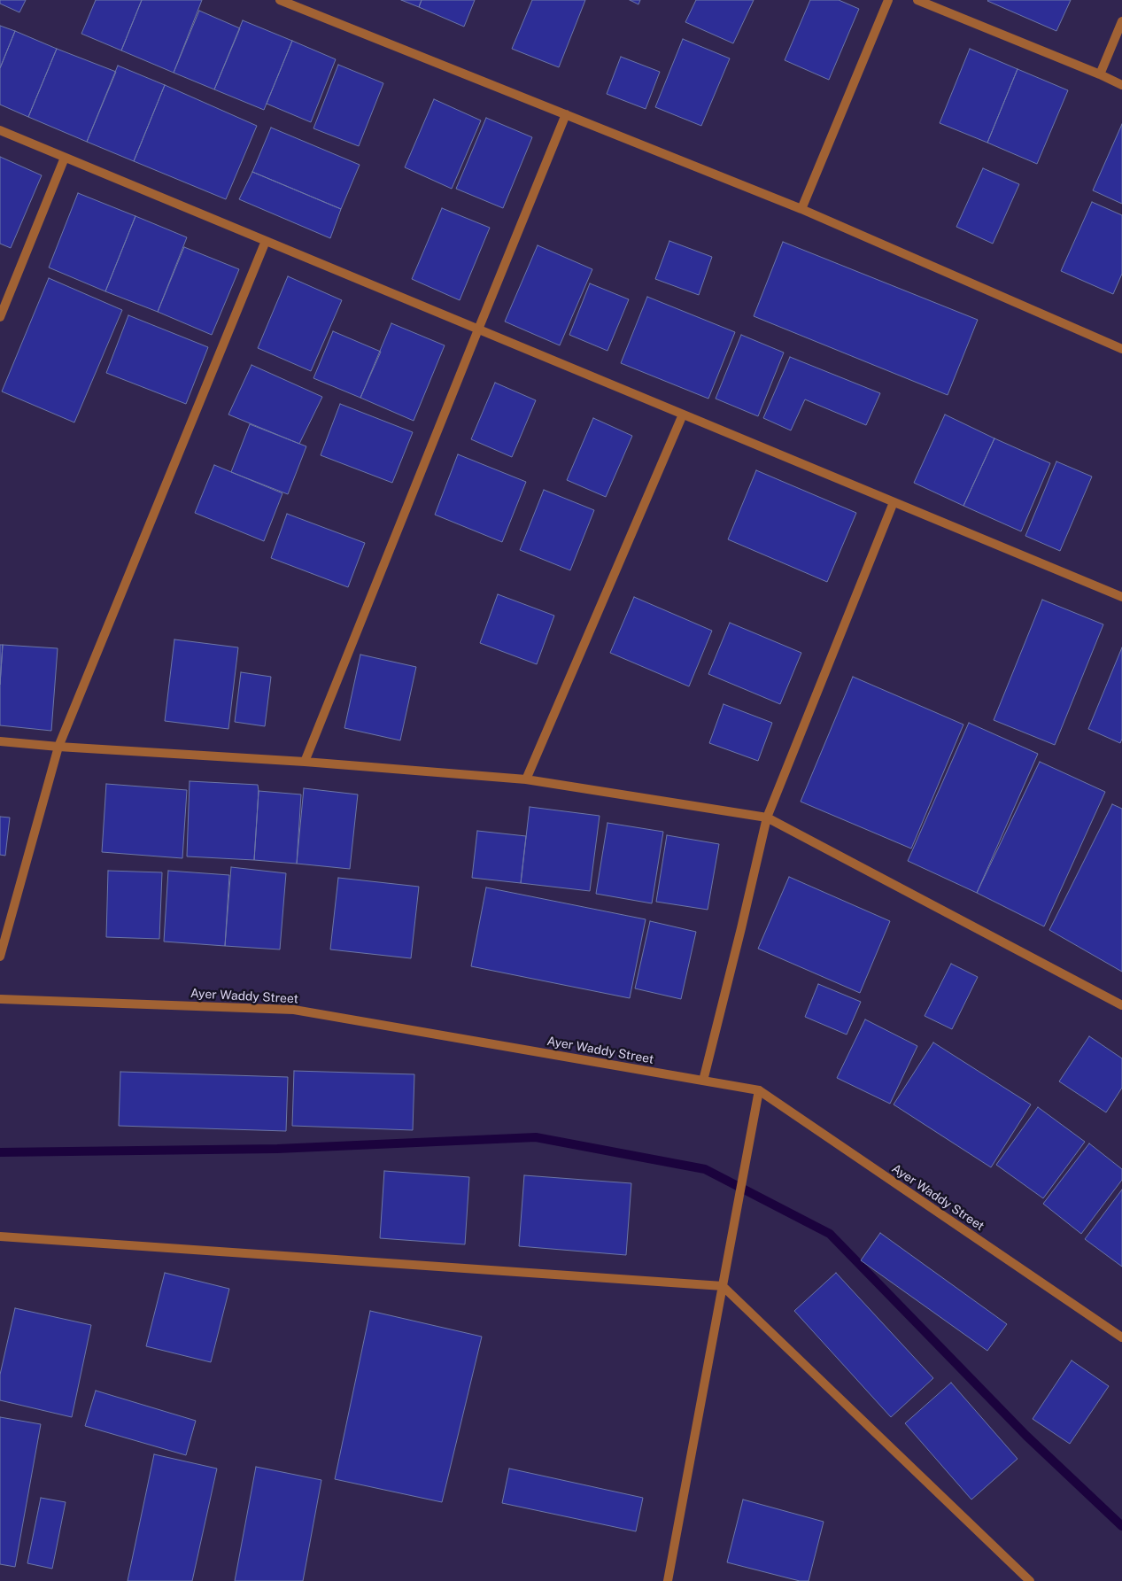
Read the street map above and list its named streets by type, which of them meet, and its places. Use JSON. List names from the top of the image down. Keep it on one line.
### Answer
{"streets":{"street":["Ayer Waddy Street"]}}
